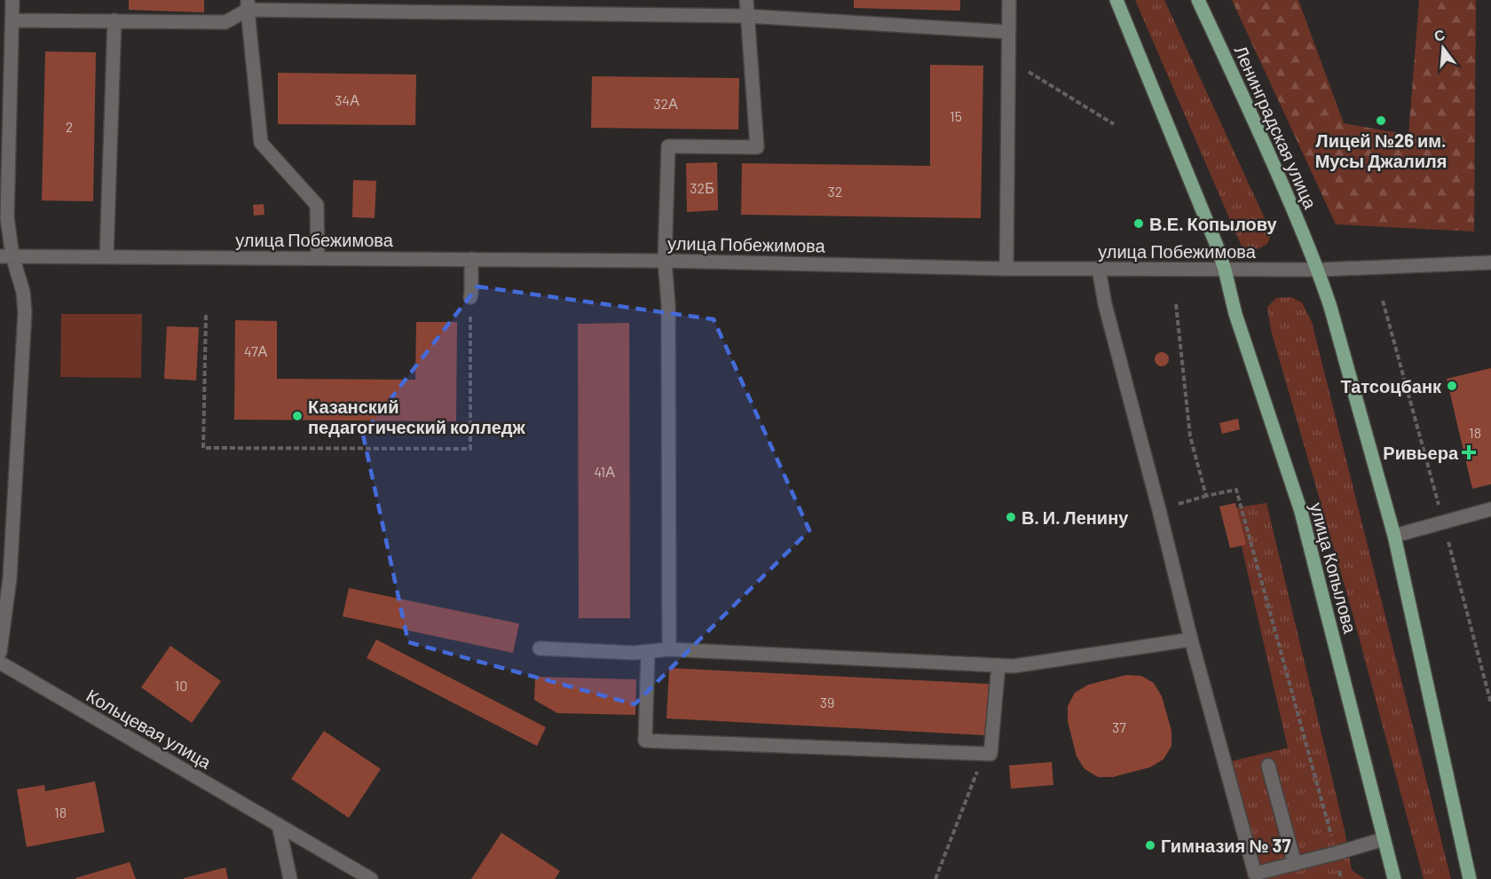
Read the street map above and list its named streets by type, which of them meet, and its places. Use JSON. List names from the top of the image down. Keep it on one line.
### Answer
{"streets":{"main road":["Ленинградская улица","улица Копылова"],"street":["улица Побежимова","Кольцевая улица"]},"crossings":[["Ленинградская улица","улица Побежимова"],["улица Побежимова","улица Копылова"]],"places":{"other":["Лицей №26 им. Мусы Джалиля","В.Е. Копылову","Татсоцбанк","Казанский педагогический колледж","В. И. Ленину","Гимназия № 37"],"health":["Ривьера"]},"house_numbers":["34А","32А","15","2","32Б","32","47А","18","41А","10","39","37","18"],"north":"top"}
